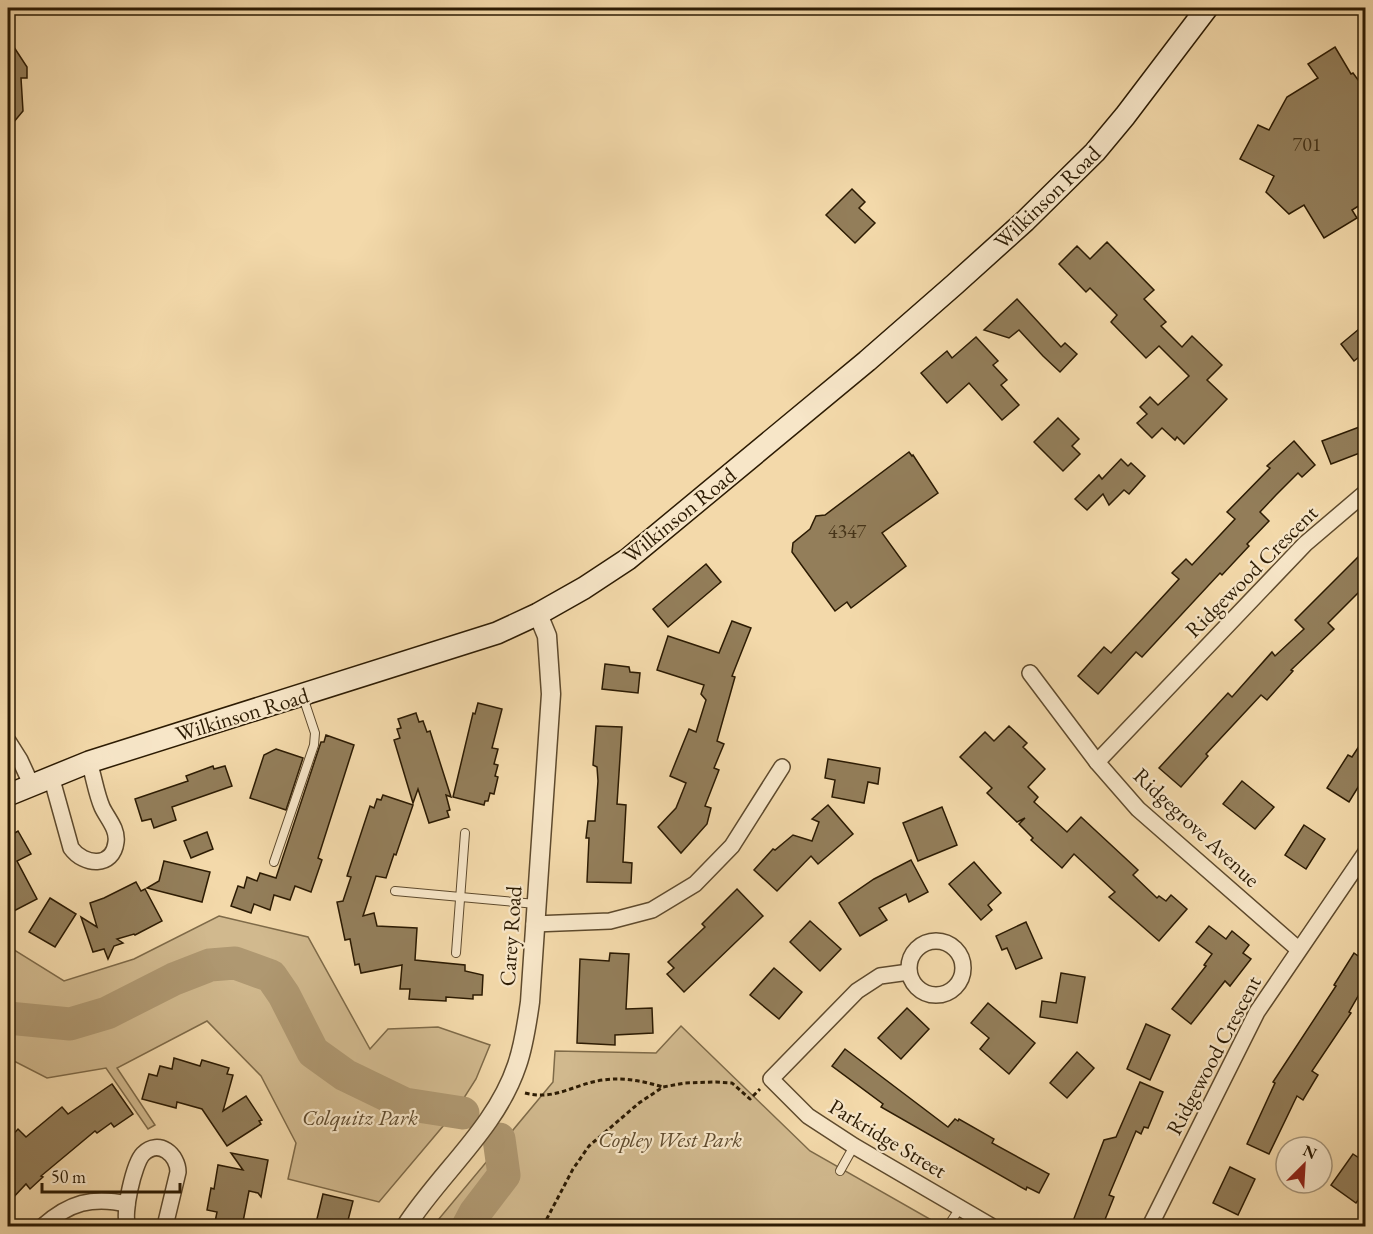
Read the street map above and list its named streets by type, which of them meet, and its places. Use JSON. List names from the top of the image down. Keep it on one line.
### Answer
{"streets":{"main road":["Wilkinson Road"],"street":["Ridgewood Crescent","Ridgegrove Avenue","Carey Road","Parkridge Street"]},"crossings":[["Wilkinson Road","Carey Road"],["Ridgewood Crescent","Ridgegrove Avenue"]],"parks":["Colquitz Park","Copley West Park"],"house_numbers":["701","4347"],"scale_bar":"50 m","north":"top right"}
